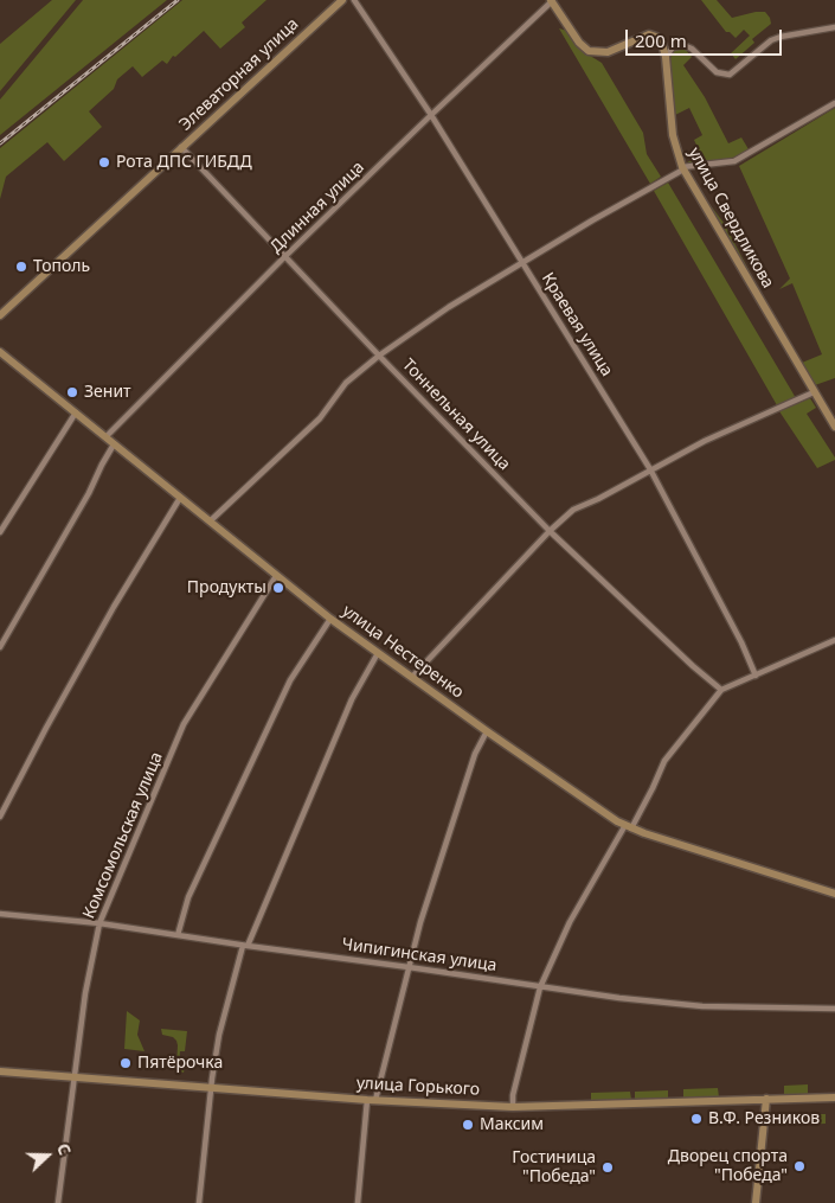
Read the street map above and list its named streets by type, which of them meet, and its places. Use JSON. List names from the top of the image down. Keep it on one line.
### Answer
{"streets":{"street":["Элеваторная улица","Длинная улица","улица Свердликова","Краевая улица","Тоннельная улица","улица Нестеренко","Комсомольская улица","Чипигинская улица","улица Горького"]},"crossings":[["Элеваторная улица","Тоннельная улица"],["Длинная улица","Краевая улица"],["Длинная улица","Тоннельная улица"],["Длинная улица","улица Нестеренко"],["улица Нестеренко","Комсомольская улица"],["Комсомольская улица","Чипигинская улица"],["Комсомольская улица","улица Горького"]],"places":["Рота ДПС ГИБДД","Тополь","Зенит","Продукты","Пятёрочка","В.Ф. Резников","Максим","Дворец спорта \"Победа\"","Гостиница \"Победа\""],"scale_bar":"200 m","north":"right"}
